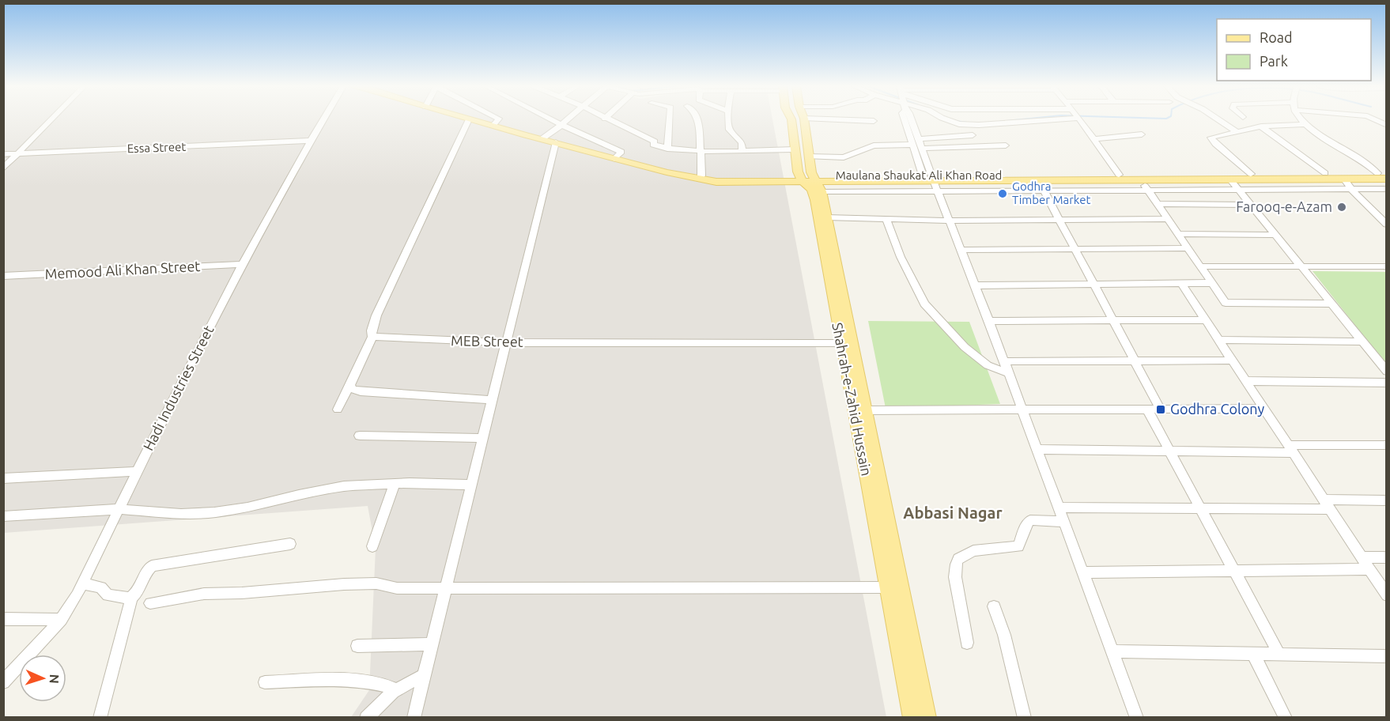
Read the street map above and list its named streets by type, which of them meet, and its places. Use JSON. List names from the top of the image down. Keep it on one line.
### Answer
{"streets":{"main road":["Maulana Shaukat Ali Khan Road","Shahrah-e-Zahid Hussain"],"street":["Essa Street","Memood Ali Khan Street","MEB Street","Hadi Industries Street"]},"crossings":[["Essa Street","Hadi Industries Street"],["Maulana Shaukat Ali Khan Road","Shahrah-e-Zahid Hussain"],["Memood Ali Khan Street","Hadi Industries Street"],["MEB Street","Shahrah-e-Zahid Hussain"]],"districts":["Abbasi Nagar"],"places":{"other":["Godhra Timber Market","Farooq-e-Azam"],"transit":["Godhra Colony"]},"legend":["Road","Park"],"north":"right"}
